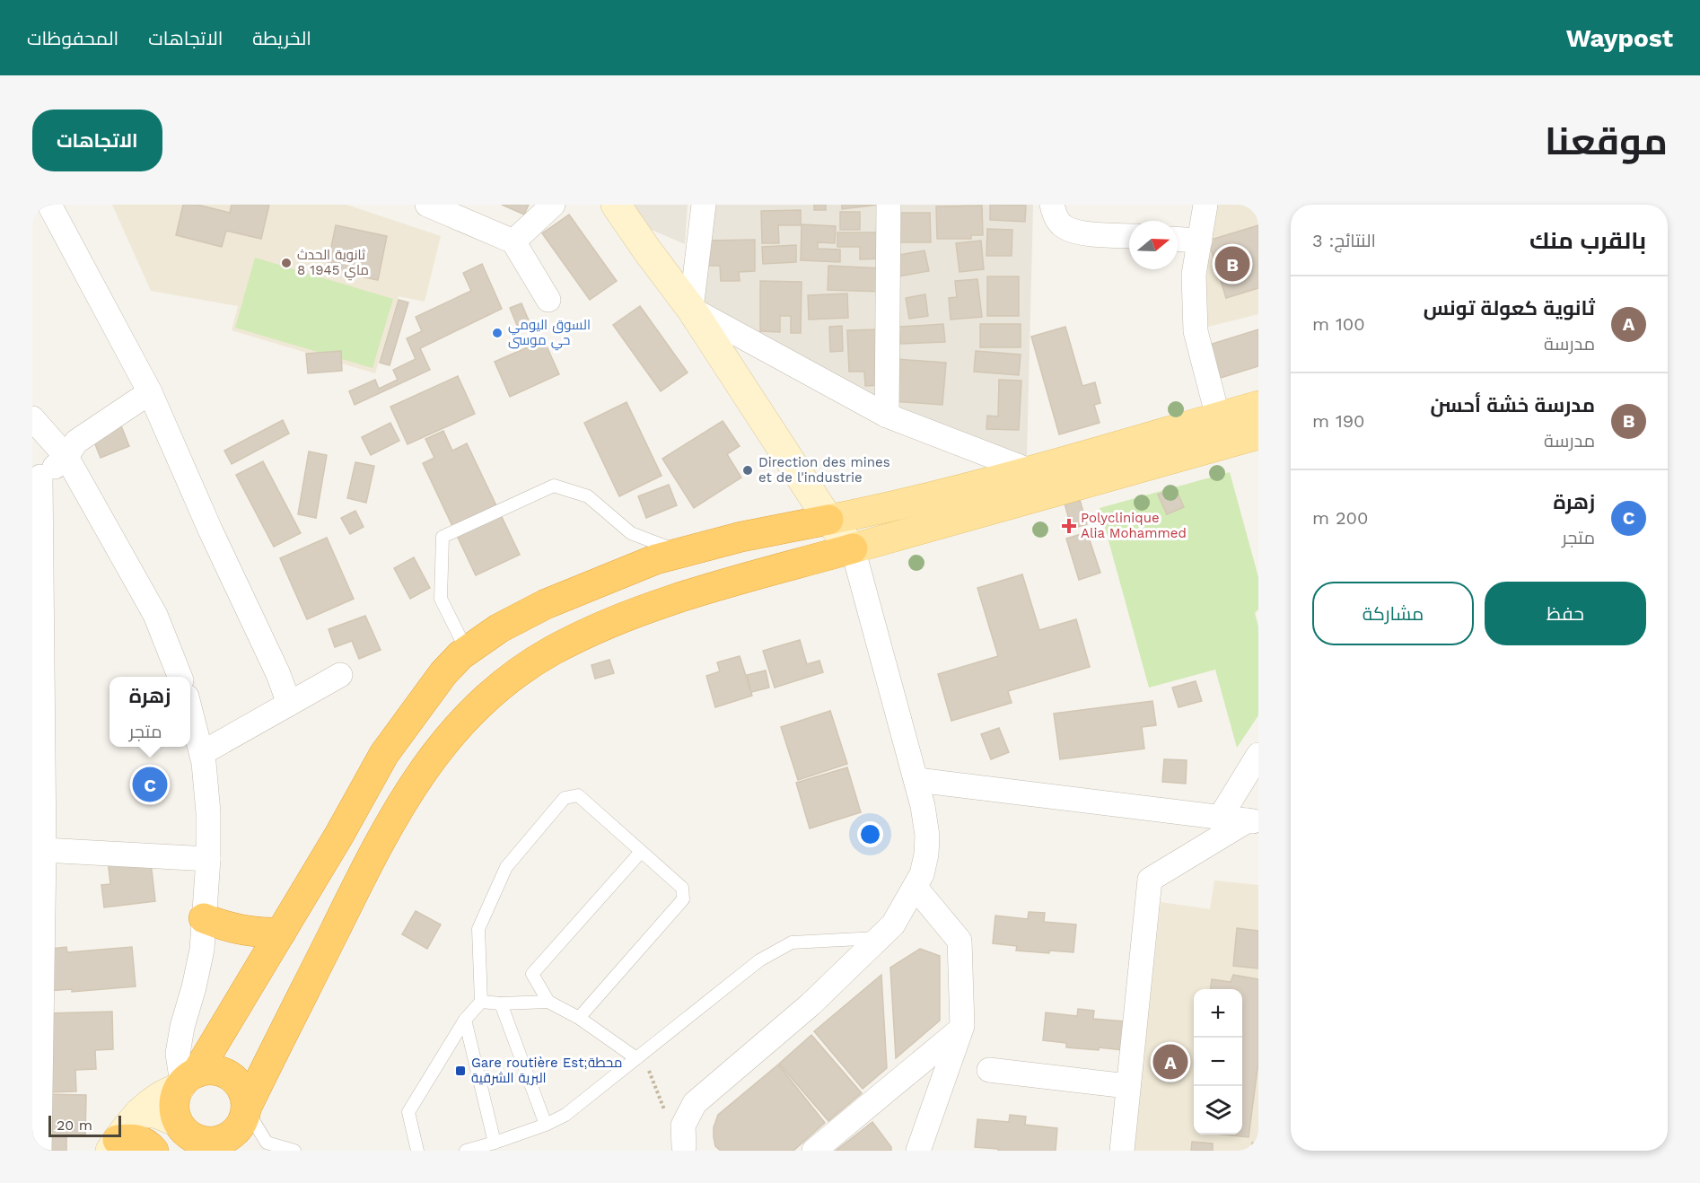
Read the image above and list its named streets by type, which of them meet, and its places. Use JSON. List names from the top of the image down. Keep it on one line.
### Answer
{"places":{"other":["ثانوية الحدث 8 ماي 1945","السوق اليومي حي موسى","Direction des mines et de l'industrie"],"health":["Polyclinique Alia Mohammed"],"transit":["Gare routière Est;محطة البرية الشرقية"]},"scale_bar":"20 m","north":"right","page":{"header":"Waypost","nav":["الخريطة","الاتجاهات","المحفوظات"],"title":"موقعنا","buttons":["الاتجاهات",["حفظ","مشاركة"]],"heading":["بالقرب منك","النتائج: 3"],"pins":["B","C","A"],"list":[{"mark":"A","name":"ثانوية كعولة تونس","note":"مدرسة","value":"100 m"},{"mark":"B","name":"مدرسة خشة أحسن","note":"مدرسة","value":"190 m"},{"mark":"C","name":"زهرة","note":"متجر","value":"200 m"}],"popup":["زهرة","متجر"],"map_buttons":["+","−"],"scale":"20 m"}}
